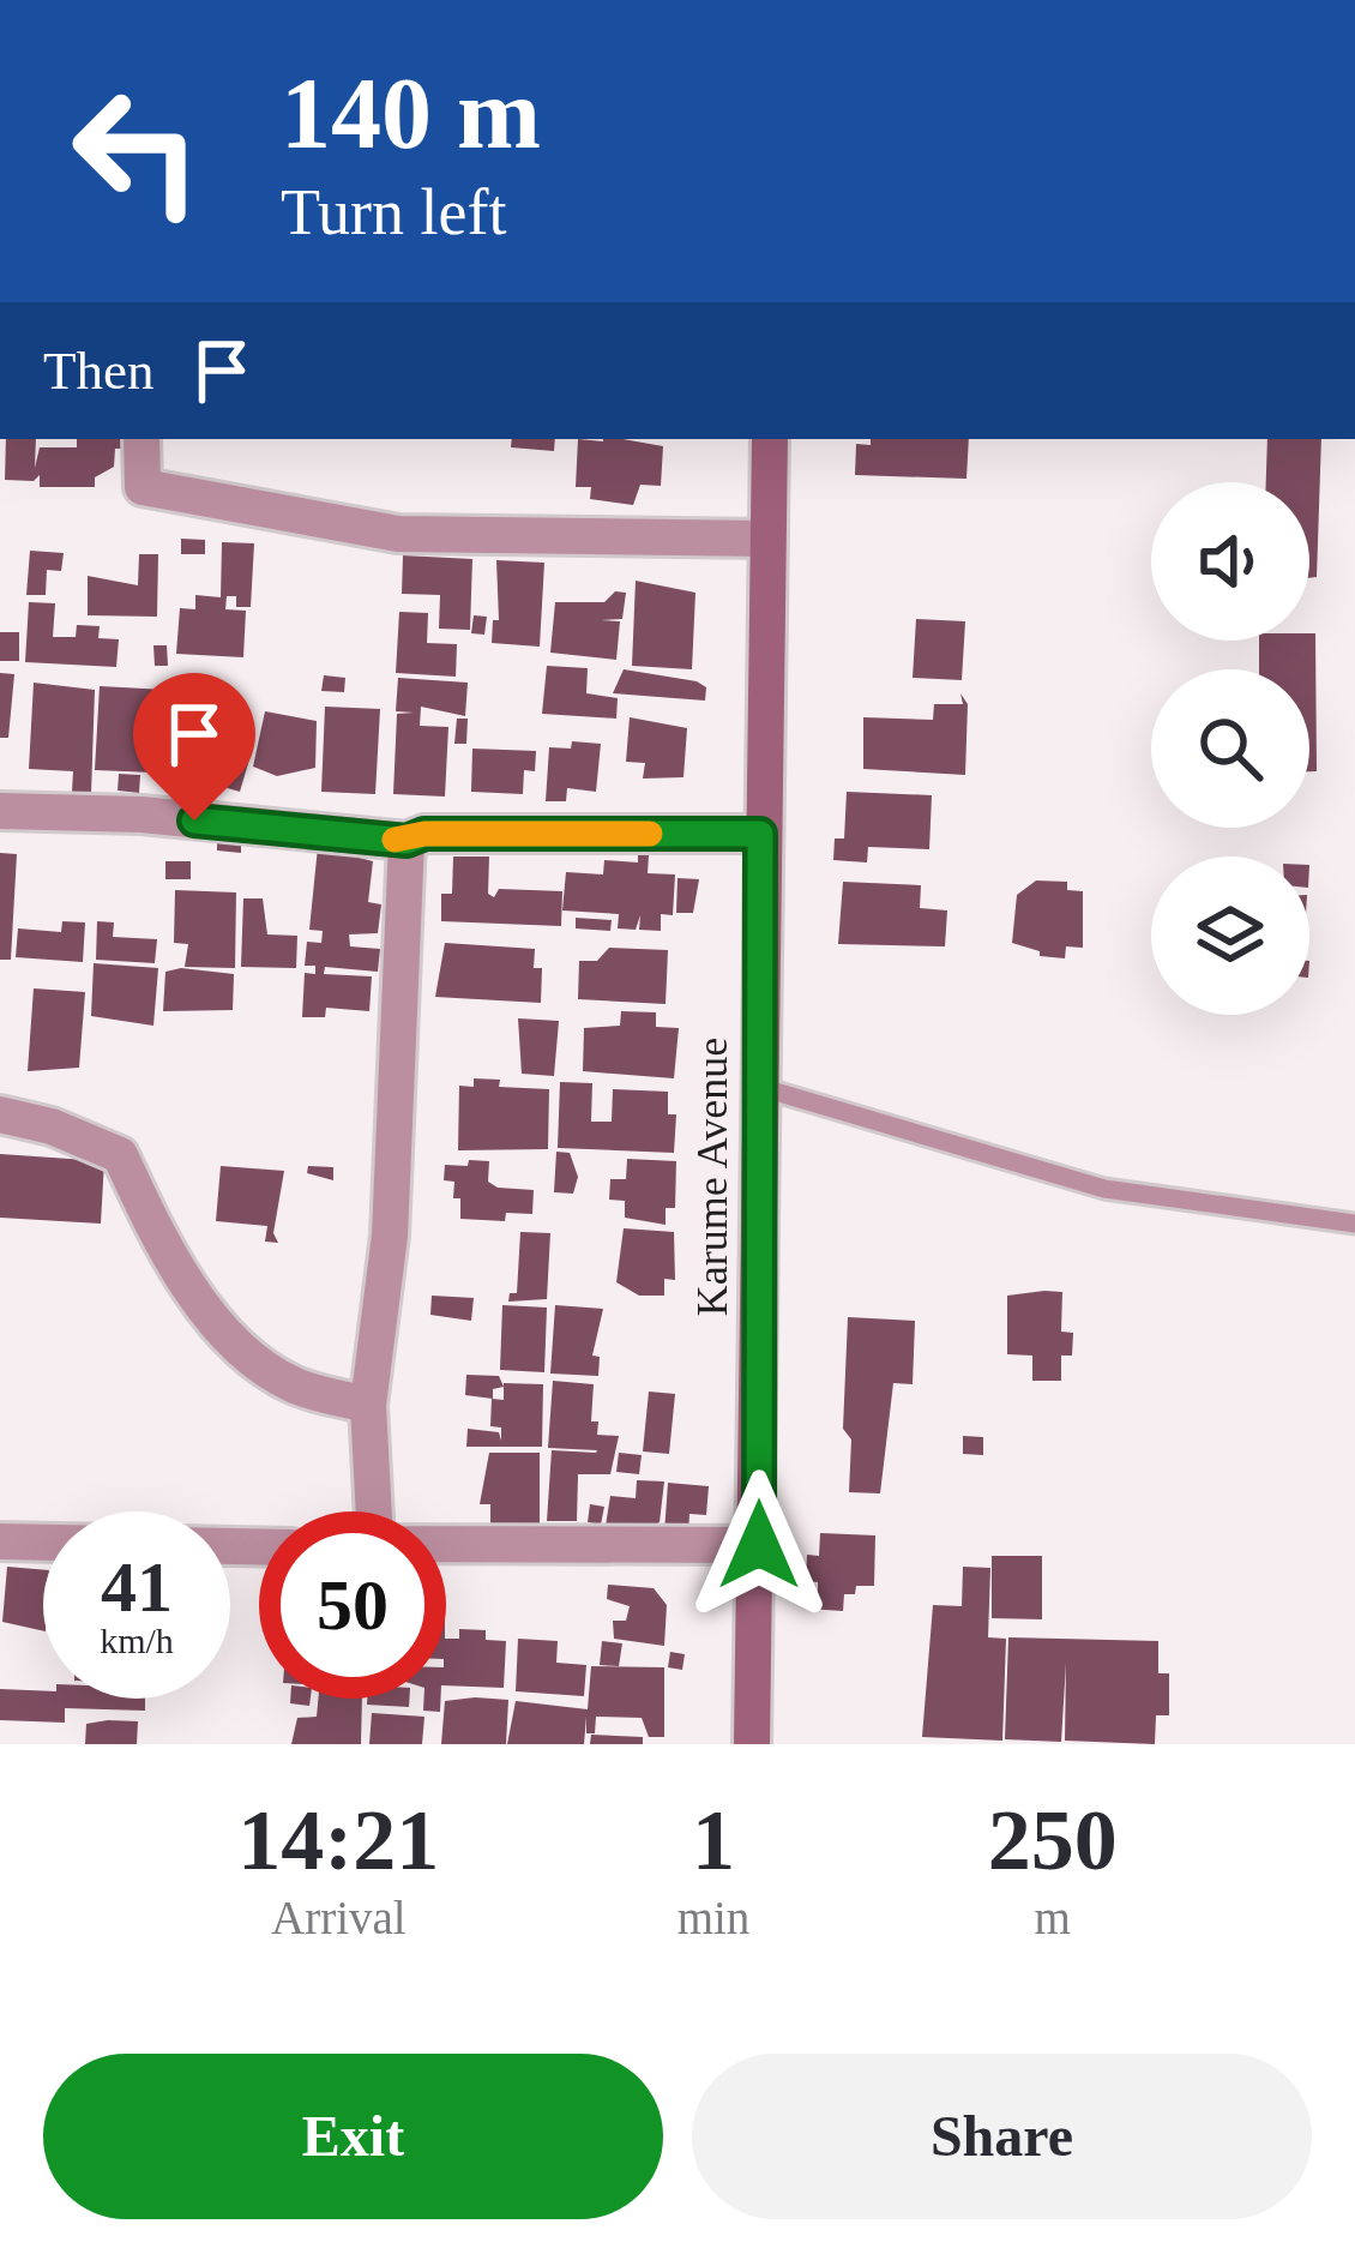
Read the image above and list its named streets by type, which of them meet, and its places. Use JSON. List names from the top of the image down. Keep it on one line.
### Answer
{"streets":{"main road":["Karume Avenue"]},"page":{"turn":["140 m","Turn left"],"then":"Then","speed":"41 km/h","limit":"50","eta":["14:21","Arrival","1","min","250","m"],"buttons":["Exit","Share"]}}
